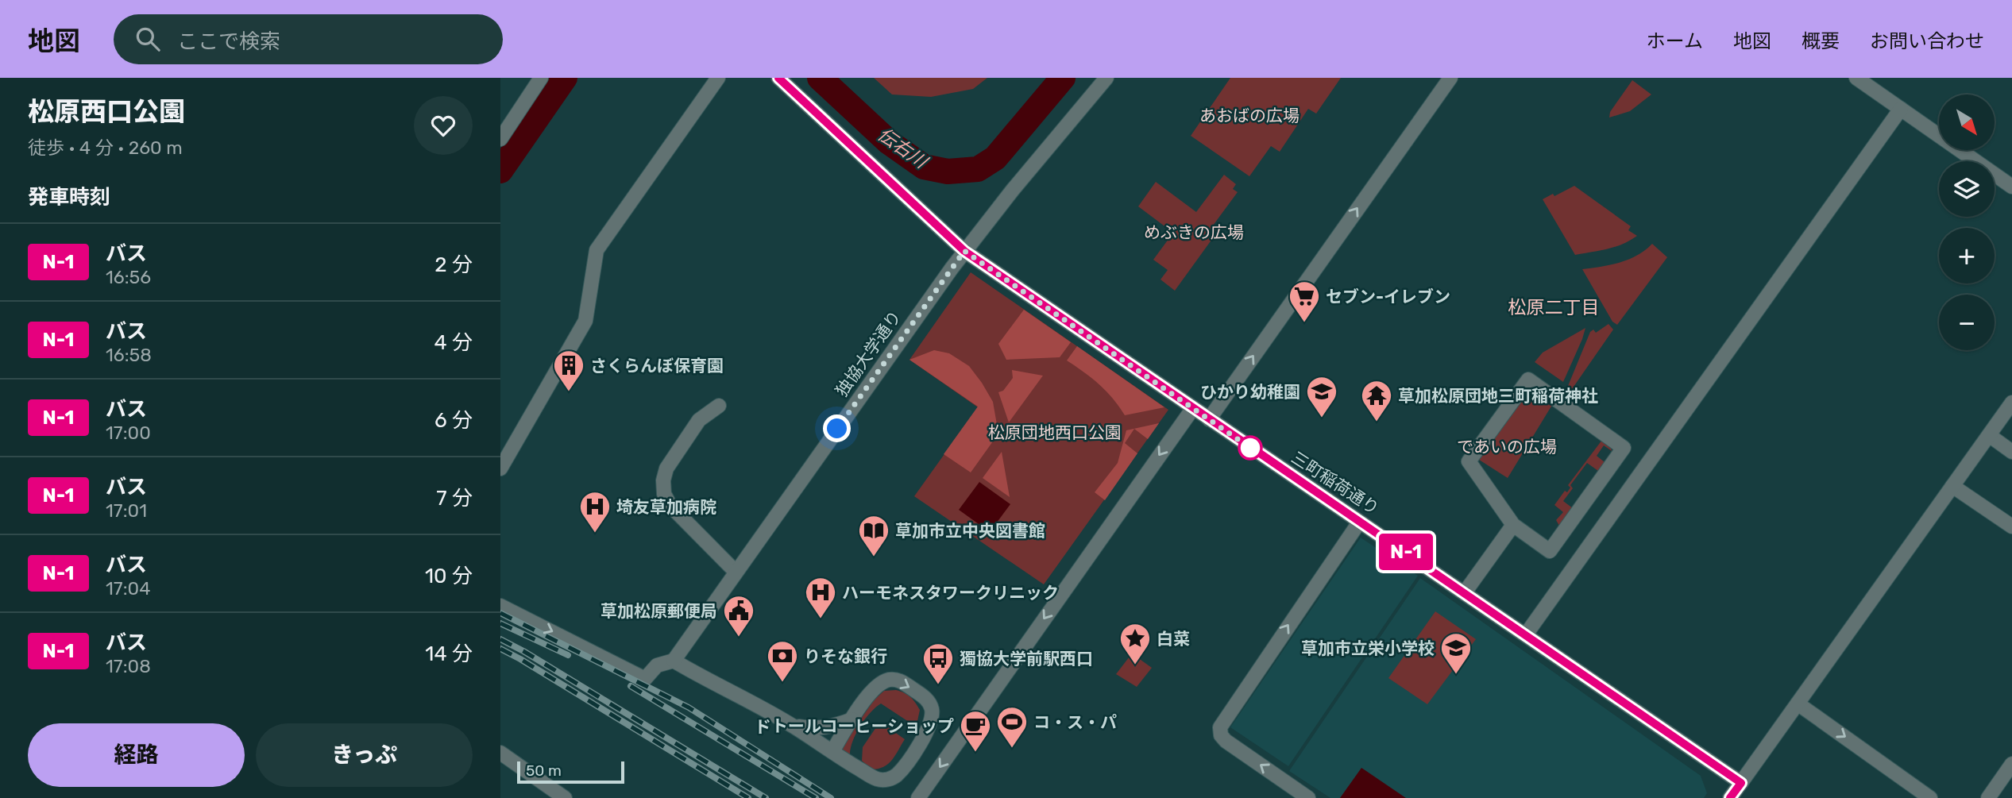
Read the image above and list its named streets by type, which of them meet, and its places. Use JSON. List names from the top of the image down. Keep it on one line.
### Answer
{"streets":{"street":["独協大学通り","三町稲荷通り"]},"crossings":[["独協大学通り","三町稲荷通り"]],"districts":["松原二丁目"],"water":["伝右川"],"parks":["あおばの広場","めぶきの広場","松原団地西口公園","であいの広場"],"places":{"supermarket":["セブン-イレブン"],"building":["さくらんぼ保育園"],"school or university":["ひかり幼稚園","草加市立栄小学校"],"temple":["草加松原団地三町稲荷神社"],"hospital":["埼友草加病院","ハーモネスタワークリニック"],"library":["草加市立中央図書館"],"public building":["草加松原郵便局"],"place":["白菜"],"bank":["りそな銀行"],"bus stop":["獨協大学前駅西口"],"sports":["コ・ス・パ"],"cafe":["ドトールコーヒーショップ"]},"lines":["bus line N-1"],"scale_bar":"50 m","north":"bottom right","page":{"header":"地図","search":"ここで検索","nav":["ホーム","地図","概要","お問い合わせ"],"heading":[["松原西口公園","徒歩 · 4 分 · 260 m"],"発車時刻"],"on_map":"N-1","map_buttons":["+","−"],"list":[{"mark":"N-1","name":"バス","note":"16:56","value":"2 分"},{"mark":"N-1","name":"バス","note":"16:58","value":"4 分"},{"mark":"N-1","name":"バス","note":"17:00","value":"6 分"},{"mark":"N-1","name":"バス","note":"17:01","value":"7 分"},{"mark":"N-1","name":"バス","note":"17:04","value":"10 分"},{"mark":"N-1","name":"バス","note":"17:08","value":"14 分"}],"buttons":["経路","きっぷ"],"scale":"50 m"}}
